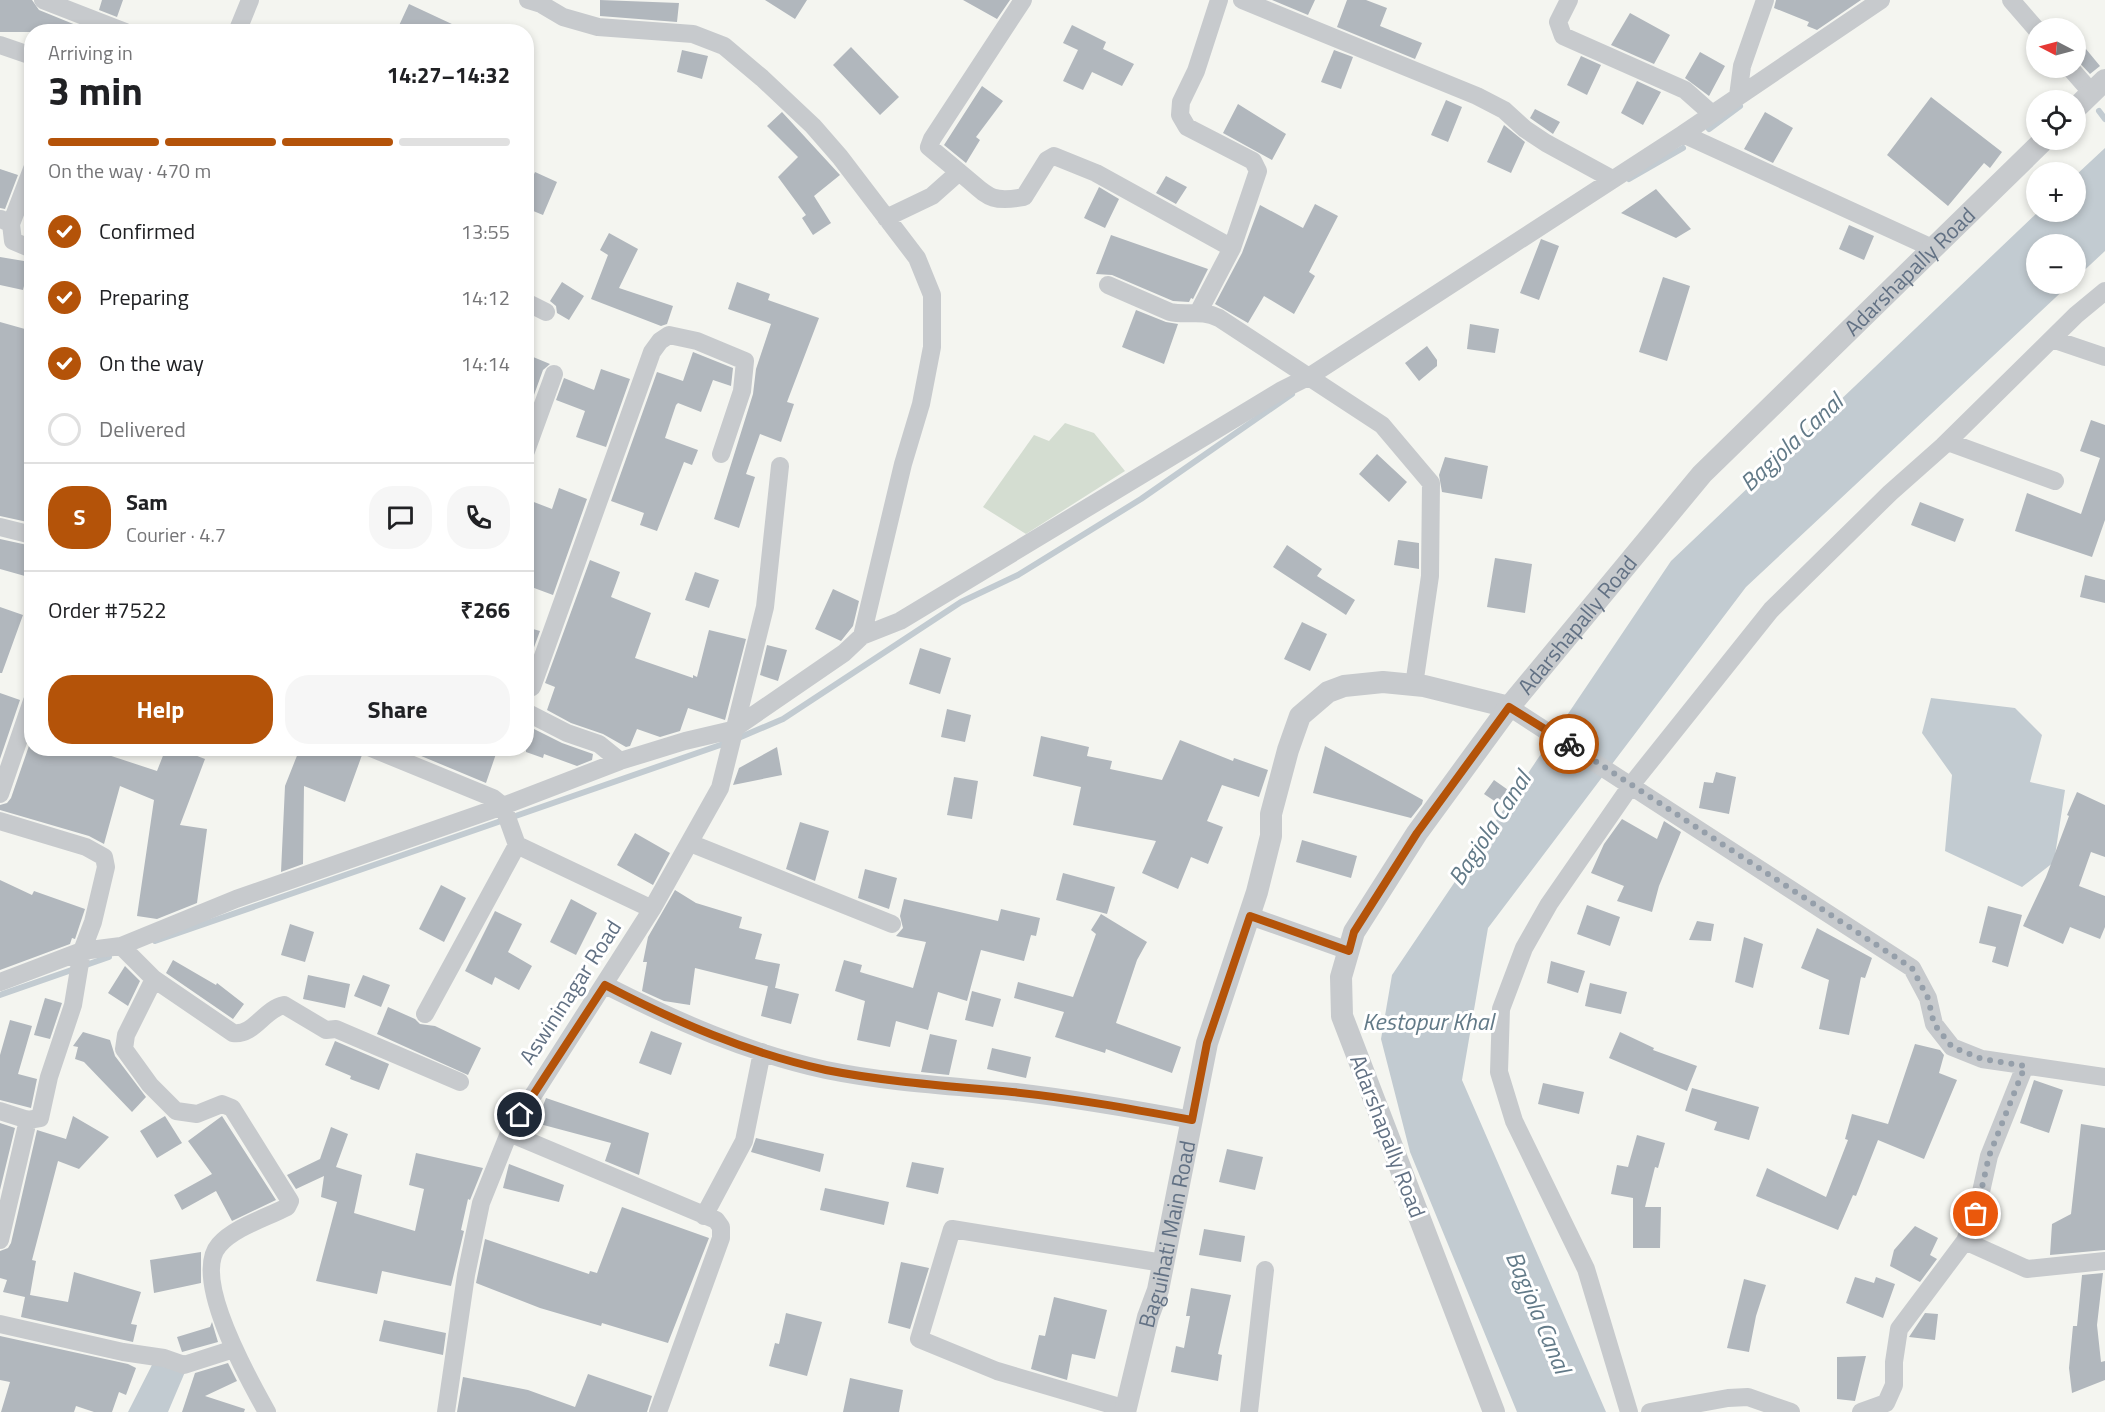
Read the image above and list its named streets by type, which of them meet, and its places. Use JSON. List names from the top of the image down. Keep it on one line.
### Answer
{"streets":{"street":["Adarshapally Road","Aswininagar Road","Baguihati Main Road"]},"crossings":[["Adarshapally Road","Baguihati Main Road"]],"water":["Bagjola Canal","Kestopur Khal"],"north":"left","page":{"map_buttons":["+","−"],"heading":["3 min","Arriving in","14:27–14:32"],"panel":["Sam","Courier · 4.7","Order #7522","₹266"],"bar":"On the way · 470 m","list":[["Confirmed","13:55"],["Preparing","14:12"],["On the way","14:14"],"Delivered"],"round":"S","buttons":["Help","Share"]}}
